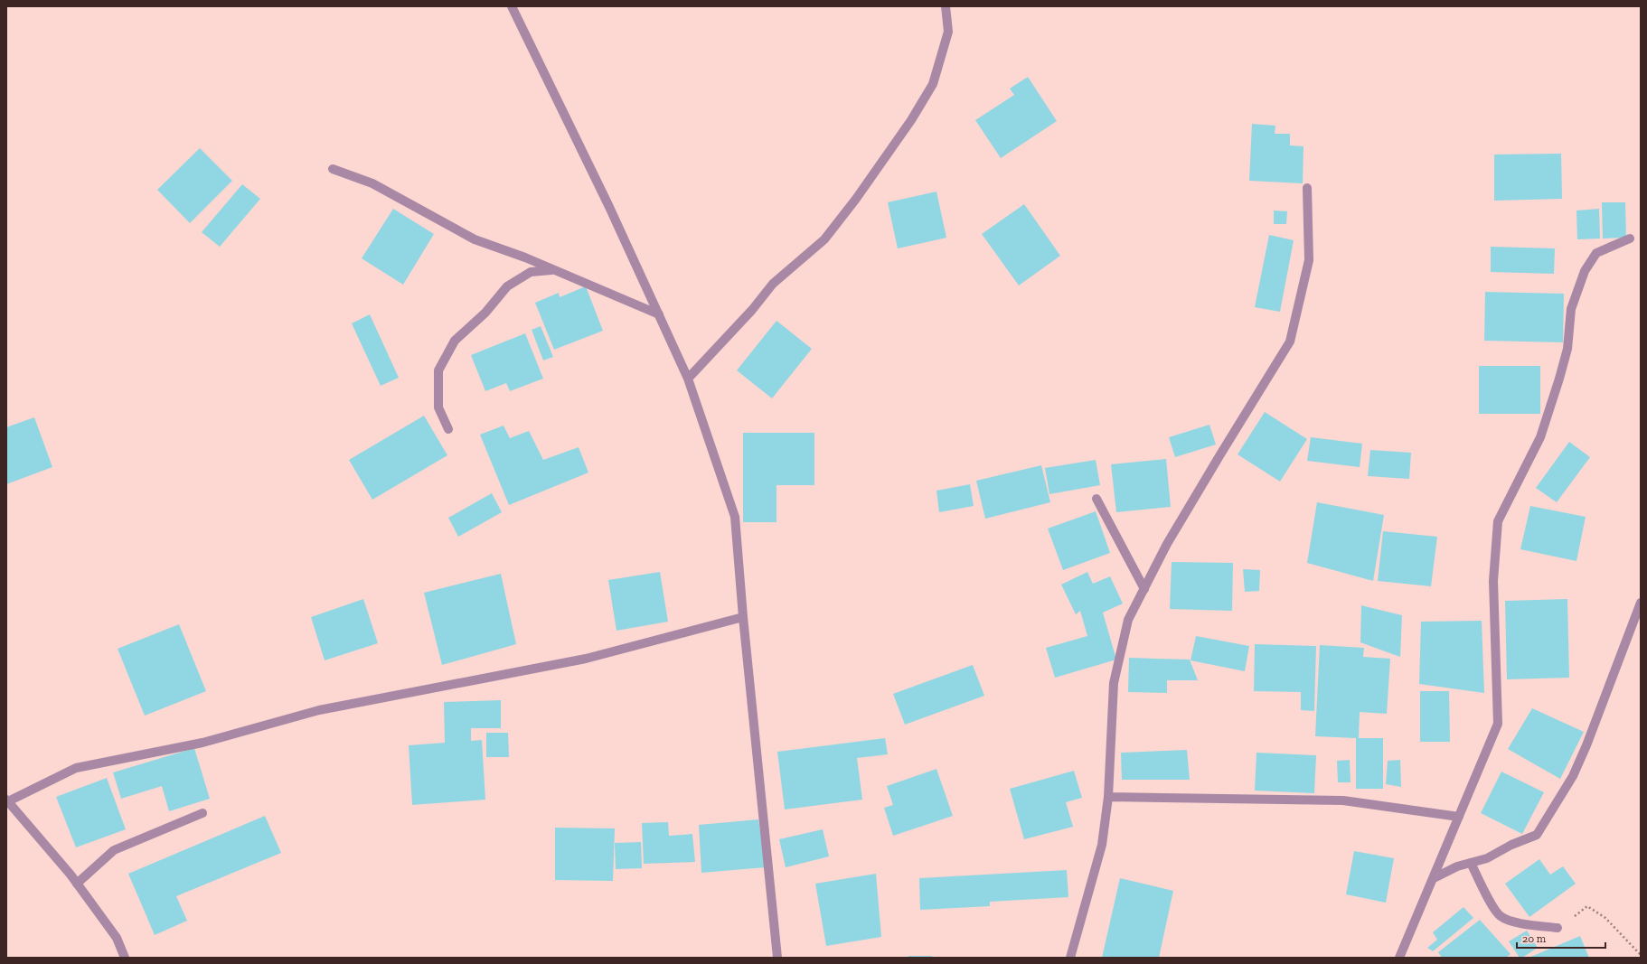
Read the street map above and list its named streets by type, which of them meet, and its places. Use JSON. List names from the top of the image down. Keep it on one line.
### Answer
{"scale_bar":"20 m"}
